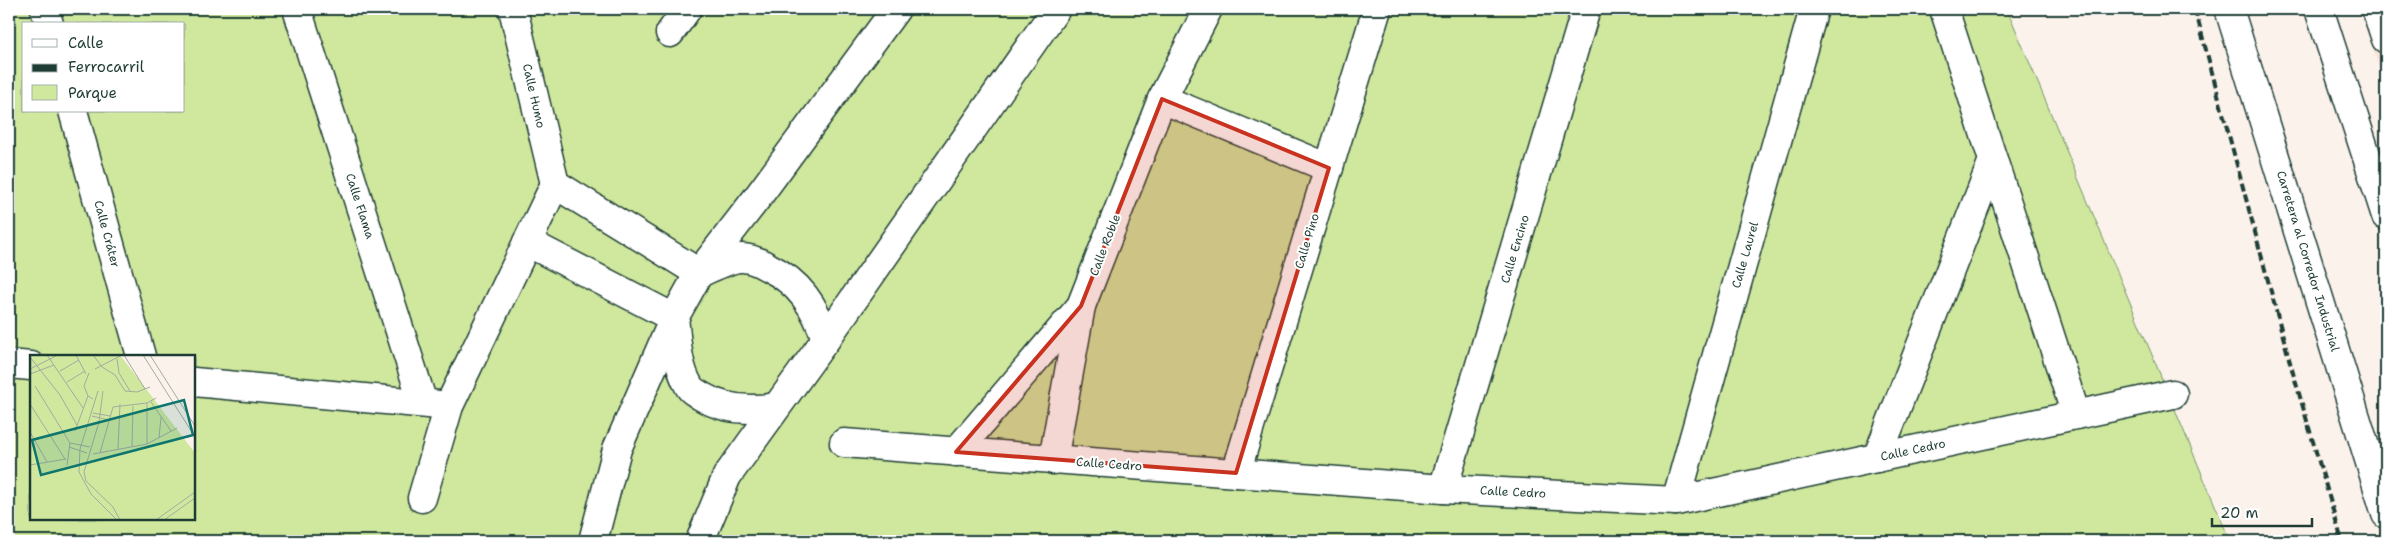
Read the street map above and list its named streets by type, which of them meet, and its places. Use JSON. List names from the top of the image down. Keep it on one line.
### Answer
{"streets":{"street":["Calle Humo","Calle Flama","Calle Cráter","Calle Pino","Calle Roble","Calle Encino","Calle Laurel","Carretera al Corredor Industrial","Calle Cedro"]},"crossings":[["Calle Pino","Calle Cedro"],["Calle Roble","Calle Cedro"],["Calle Encino","Calle Cedro"],["Calle Laurel","Calle Cedro"]],"legend":["Calle","Ferrocarril","Parque"],"scale_bar":"20 m"}
